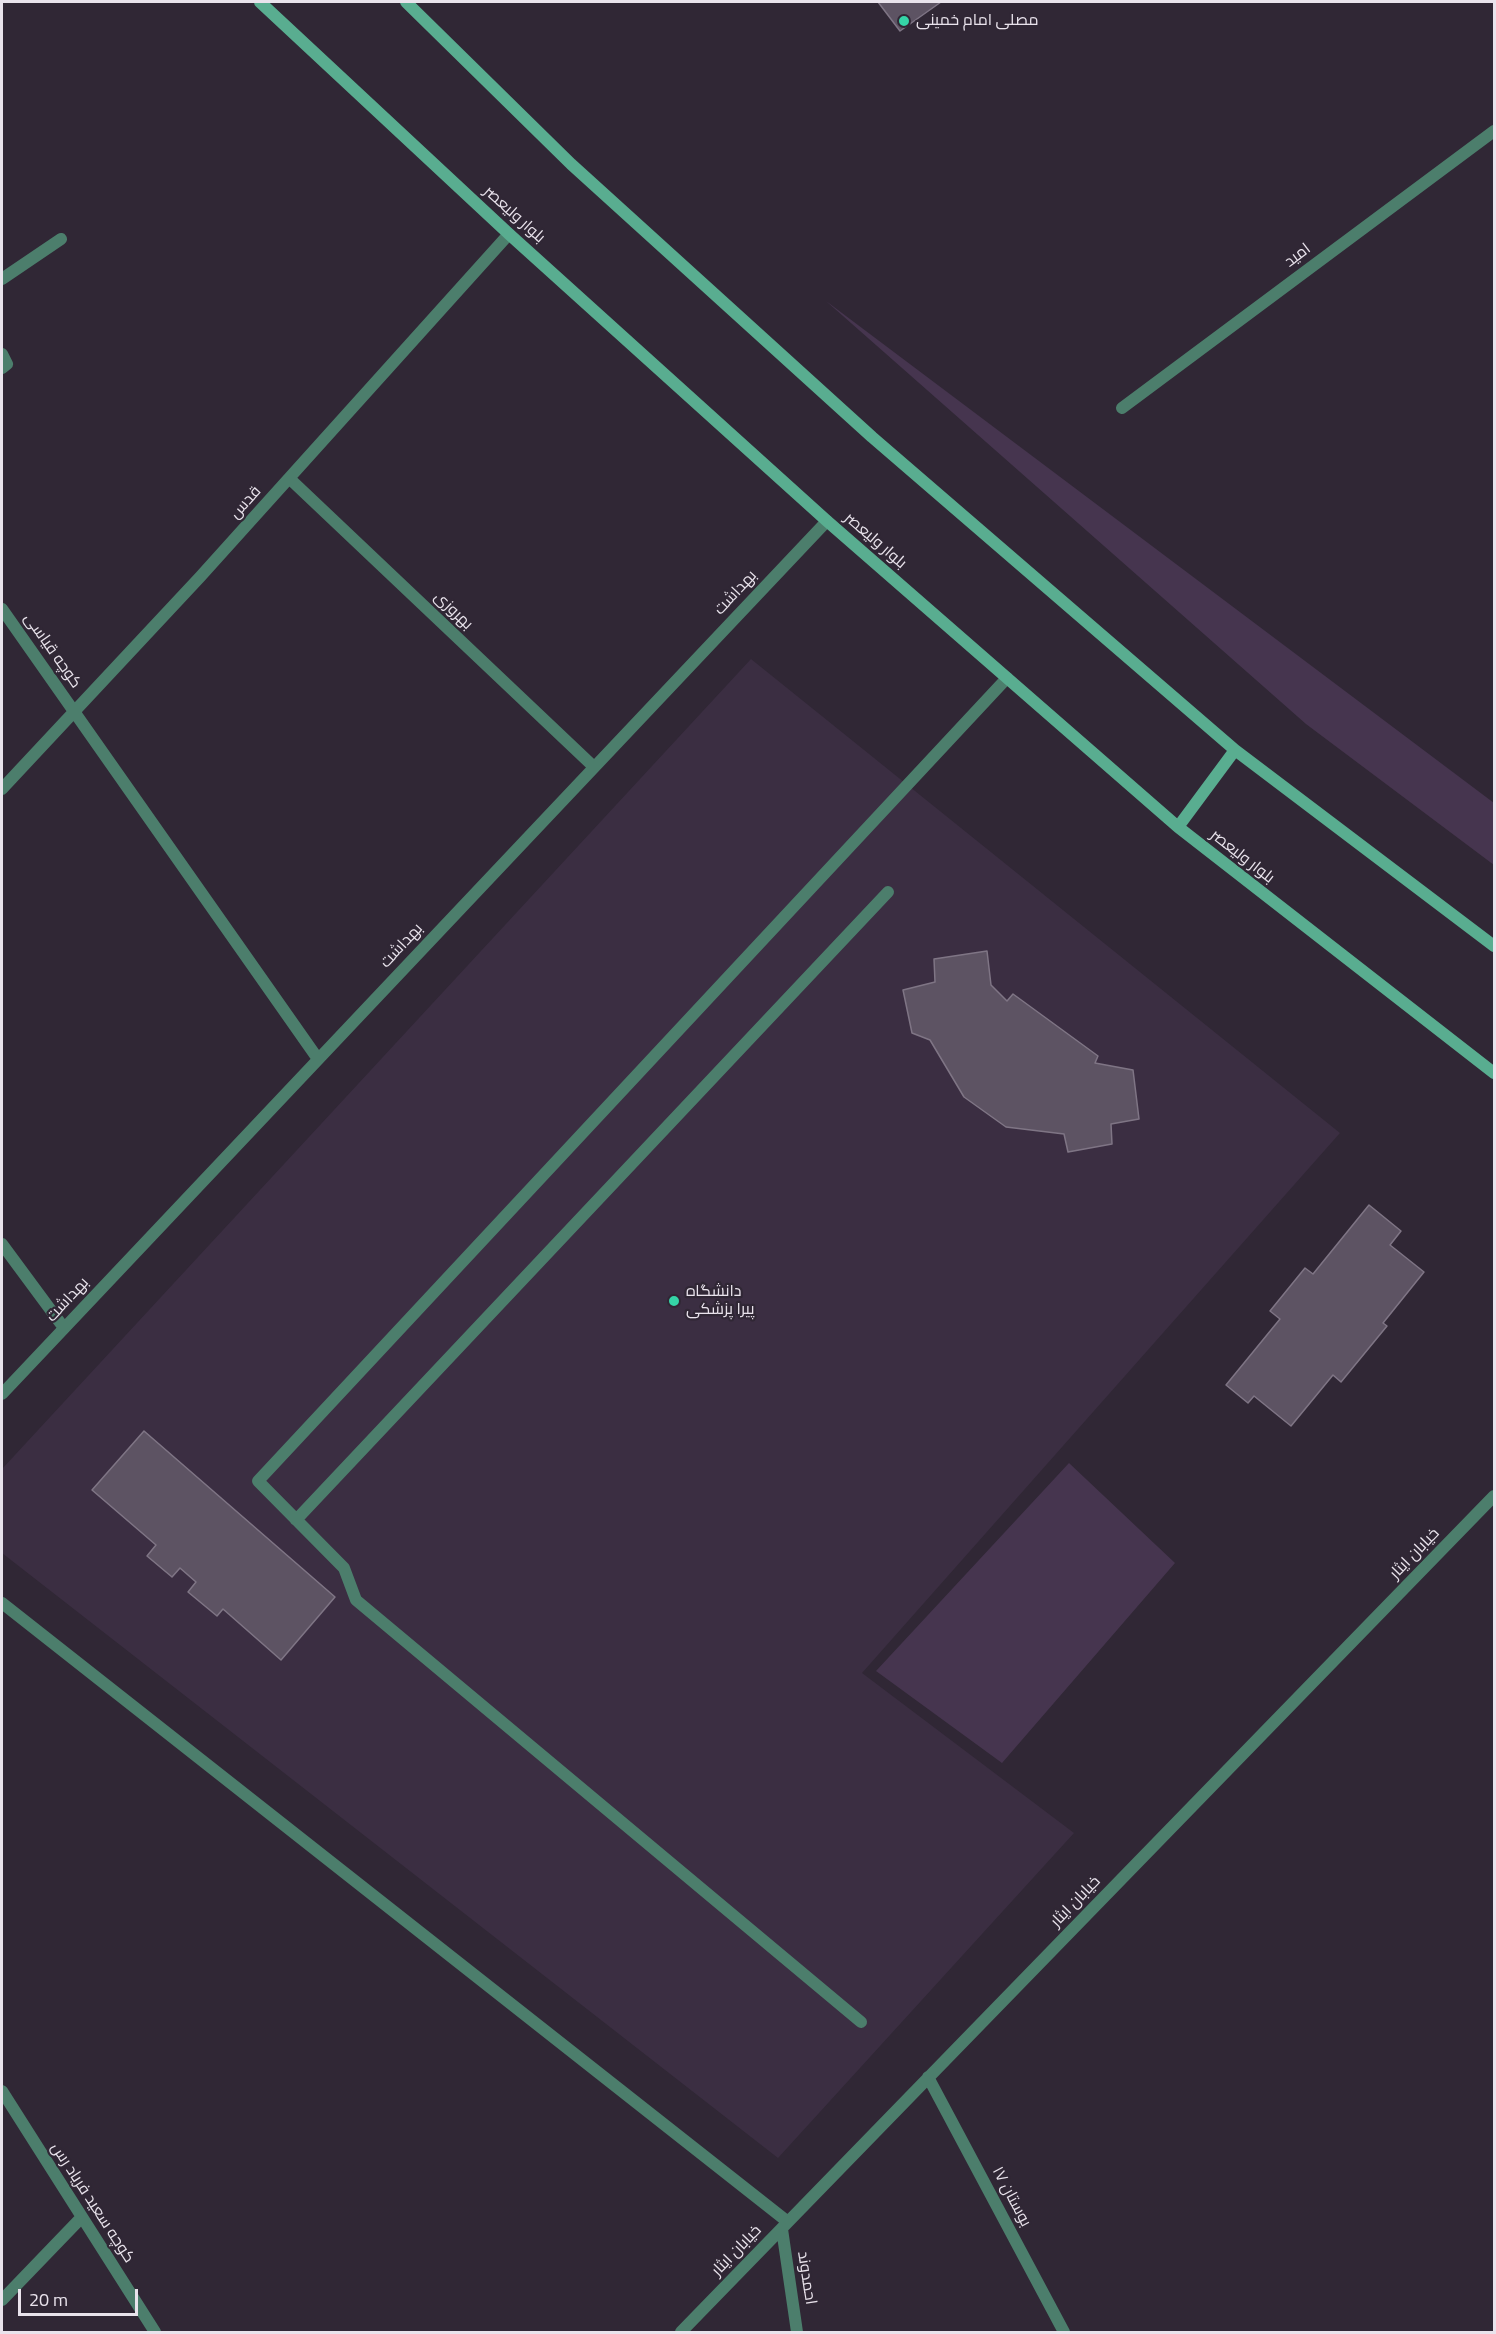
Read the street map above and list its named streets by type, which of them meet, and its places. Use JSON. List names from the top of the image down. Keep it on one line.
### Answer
{"streets":{"main road":["بلوار ولیعصر"],"street":["امید","قدس","بهداشت","بهروزی","کوچه قیاسی","خیابان ایثار","بوستان ۱۷","کوچه سعید فریاد رس","احمدوند"]},"crossings":[["بلوار ولیعصر","قدس"],["بلوار ولیعصر","بهداشت"],["قدس","بهروزی"],["قدس","کوچه قیاسی"],["بهداشت","بهروزی"],["بهداشت","کوچه قیاسی"],["خیابان ایثار","بوستان ۱۷"],["خیابان ایثار","احمدوند"]],"places":["مصلی امام خمینی","دانشگاه پیرا پزشکی"],"scale_bar":"20 m"}
